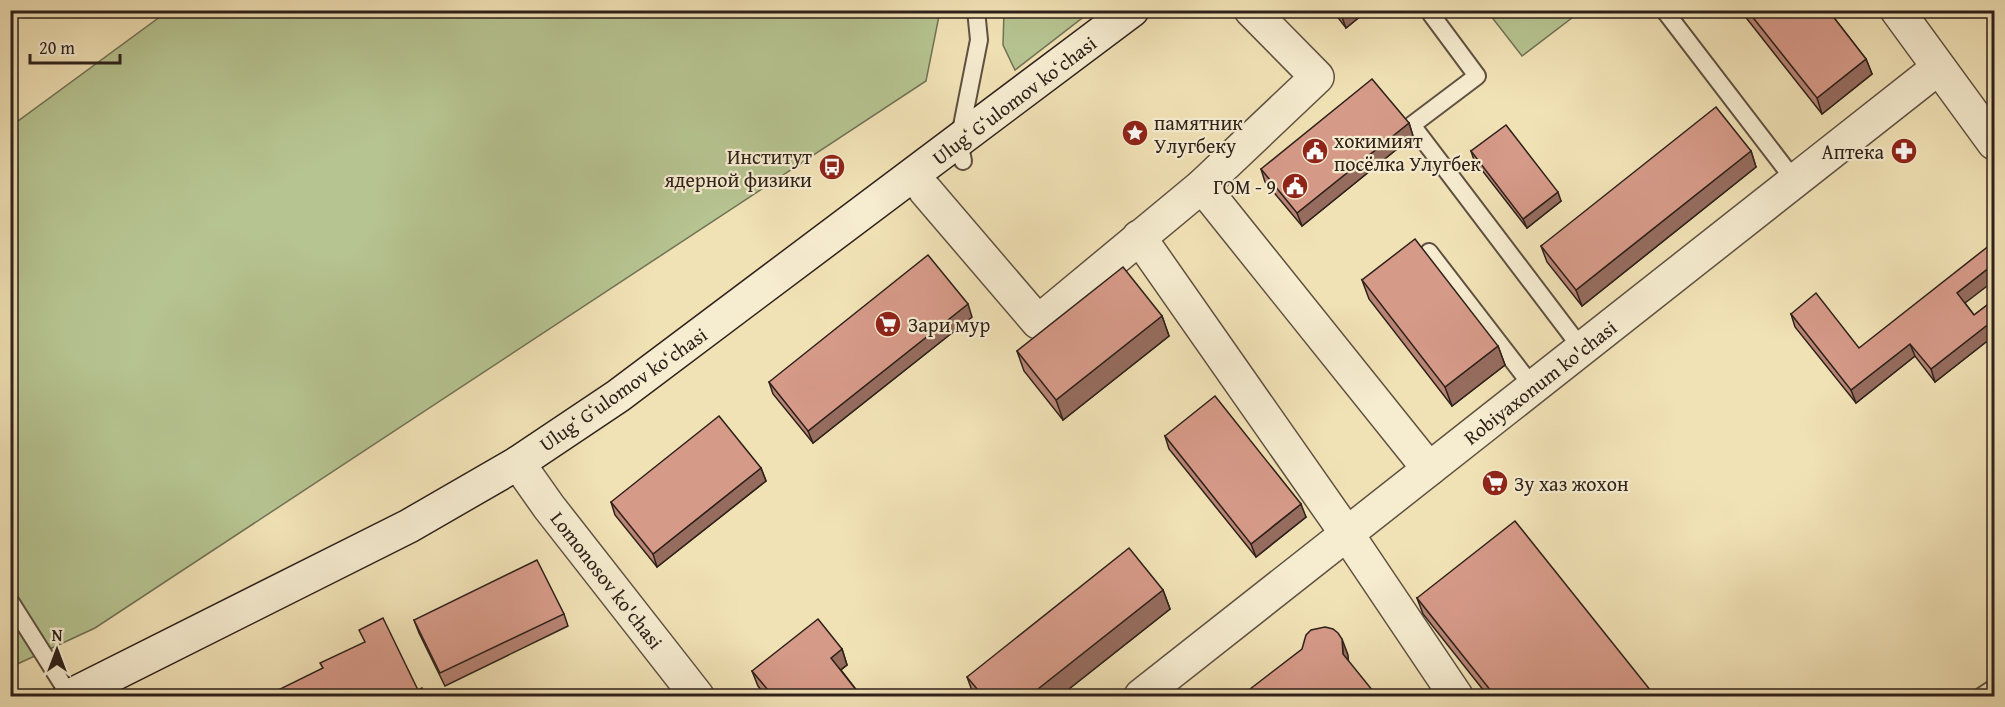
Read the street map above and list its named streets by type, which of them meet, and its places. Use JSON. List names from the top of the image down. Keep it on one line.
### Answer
{"streets":{"street":["Ulugʻ Gʻulomov koʻchasi","Robiyaxonum ko'chasi","Lomonosov ko'chasi"]},"crossings":[["Ulugʻ Gʻulomov koʻchasi","Lomonosov ko'chasi"]],"places":{"place":["памятник Улугбеку"],"public building":["хокимият посёлка Улугбек","ГОМ - 9"],"pharmacy":["Аптека"],"bus stop":["Институт ядерной физики"],"supermarket":["Зари мур","Зу хаз жохон"]},"scale_bar":"20 m","north":"top"}
